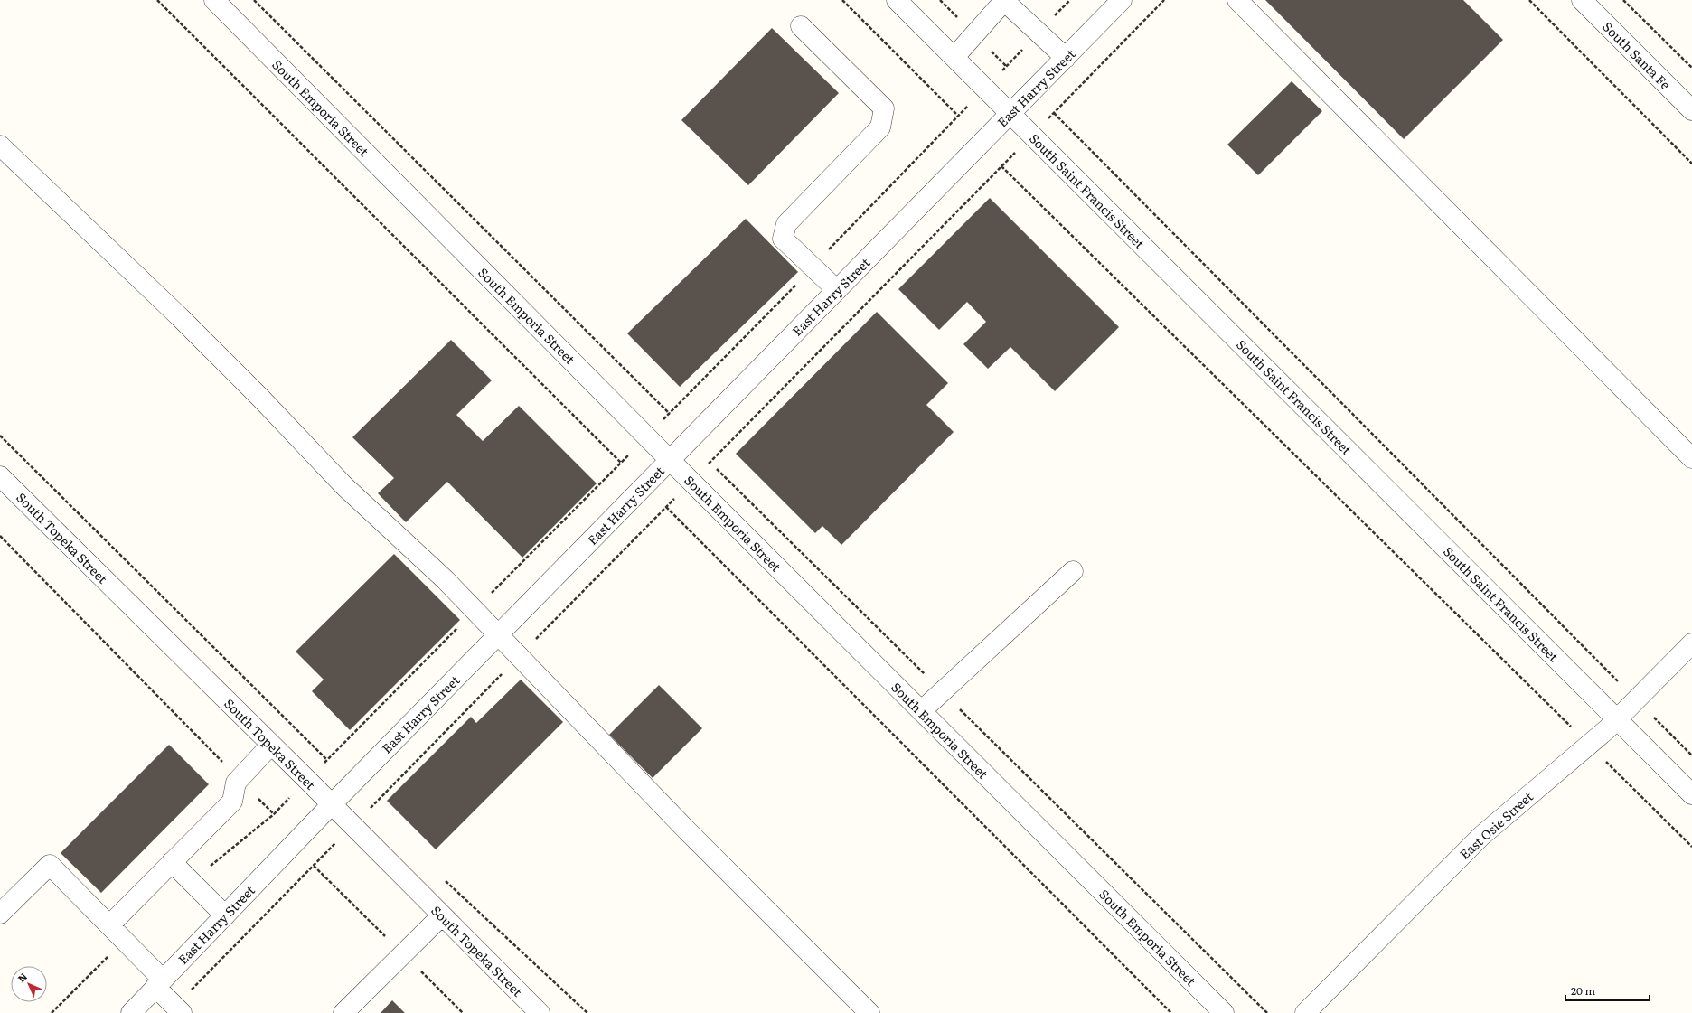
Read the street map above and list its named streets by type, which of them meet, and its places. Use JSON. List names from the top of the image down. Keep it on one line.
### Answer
{"streets":{"street":["South Santa Fe","East Harry Street","South Emporia Street","South Saint Francis Street","South Topeka Street","East Osie Street"]},"crossings":[["East Harry Street","South Emporia Street"],["East Harry Street","South Saint Francis Street"],["East Harry Street","South Topeka Street"],["South Saint Francis Street","East Osie Street"]],"scale_bar":"20 m","north":"top left"}
